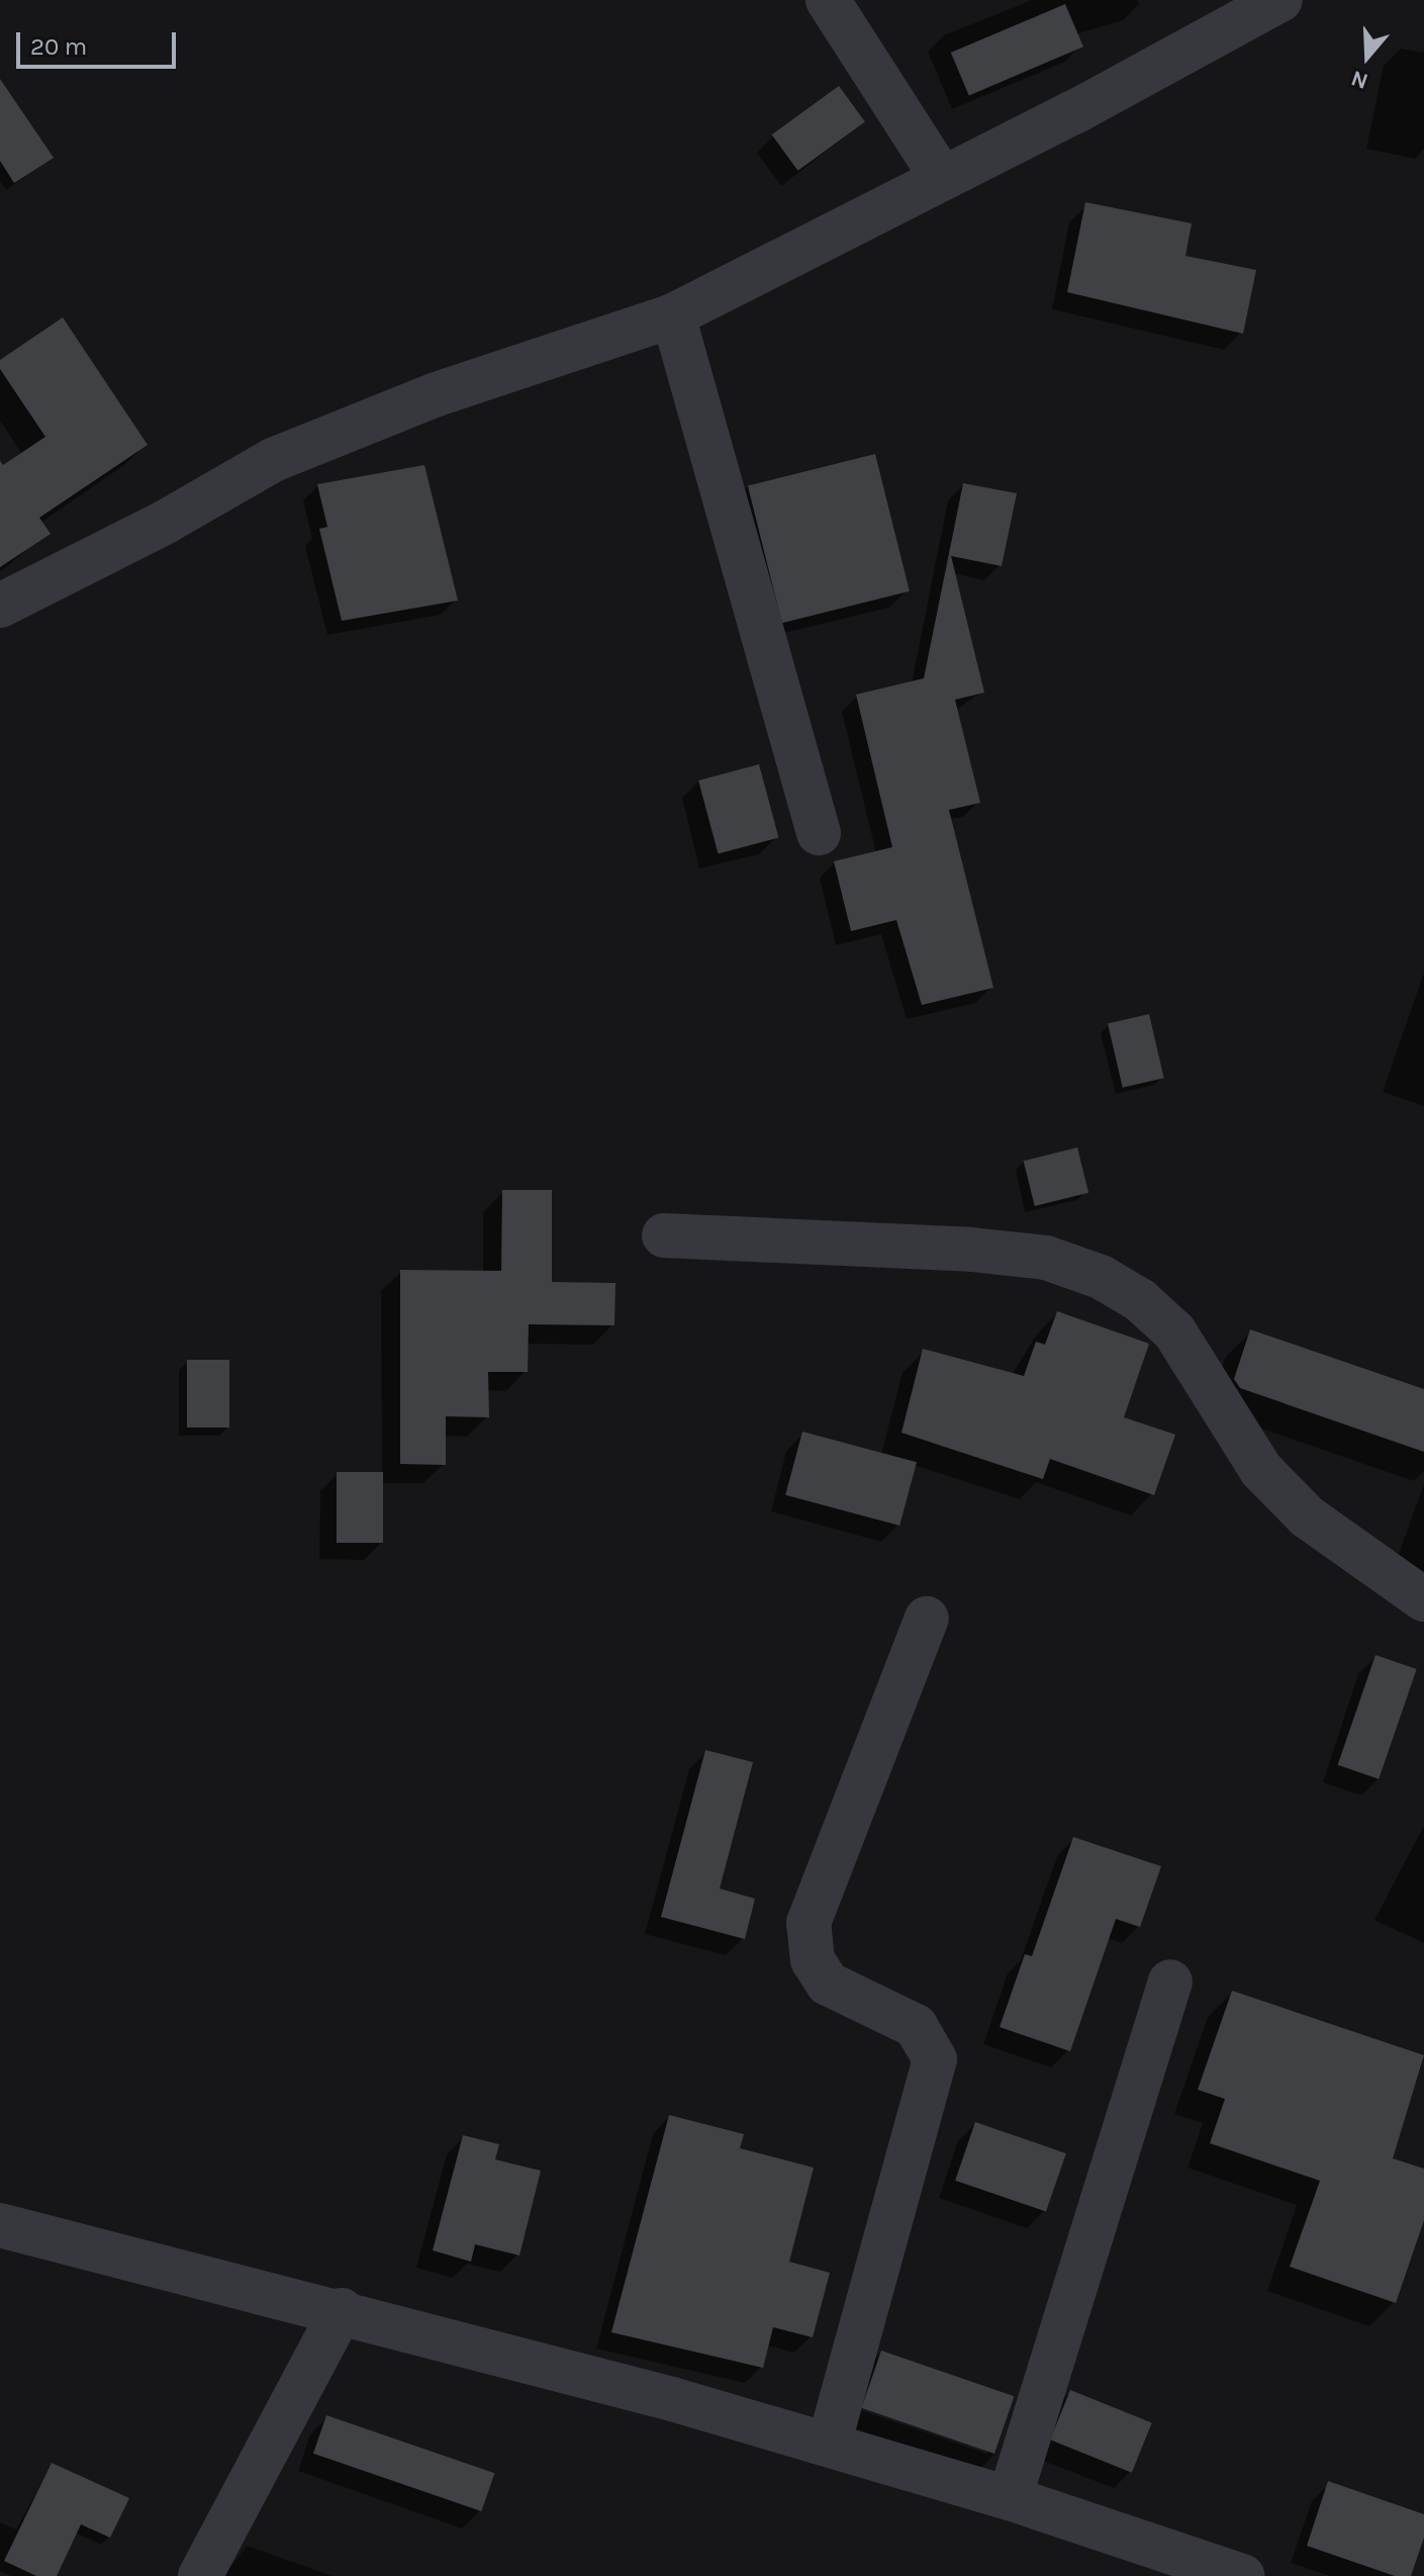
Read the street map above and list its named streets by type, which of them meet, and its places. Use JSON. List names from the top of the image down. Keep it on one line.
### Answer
{"scale_bar":"20 m","north":"bottom"}
